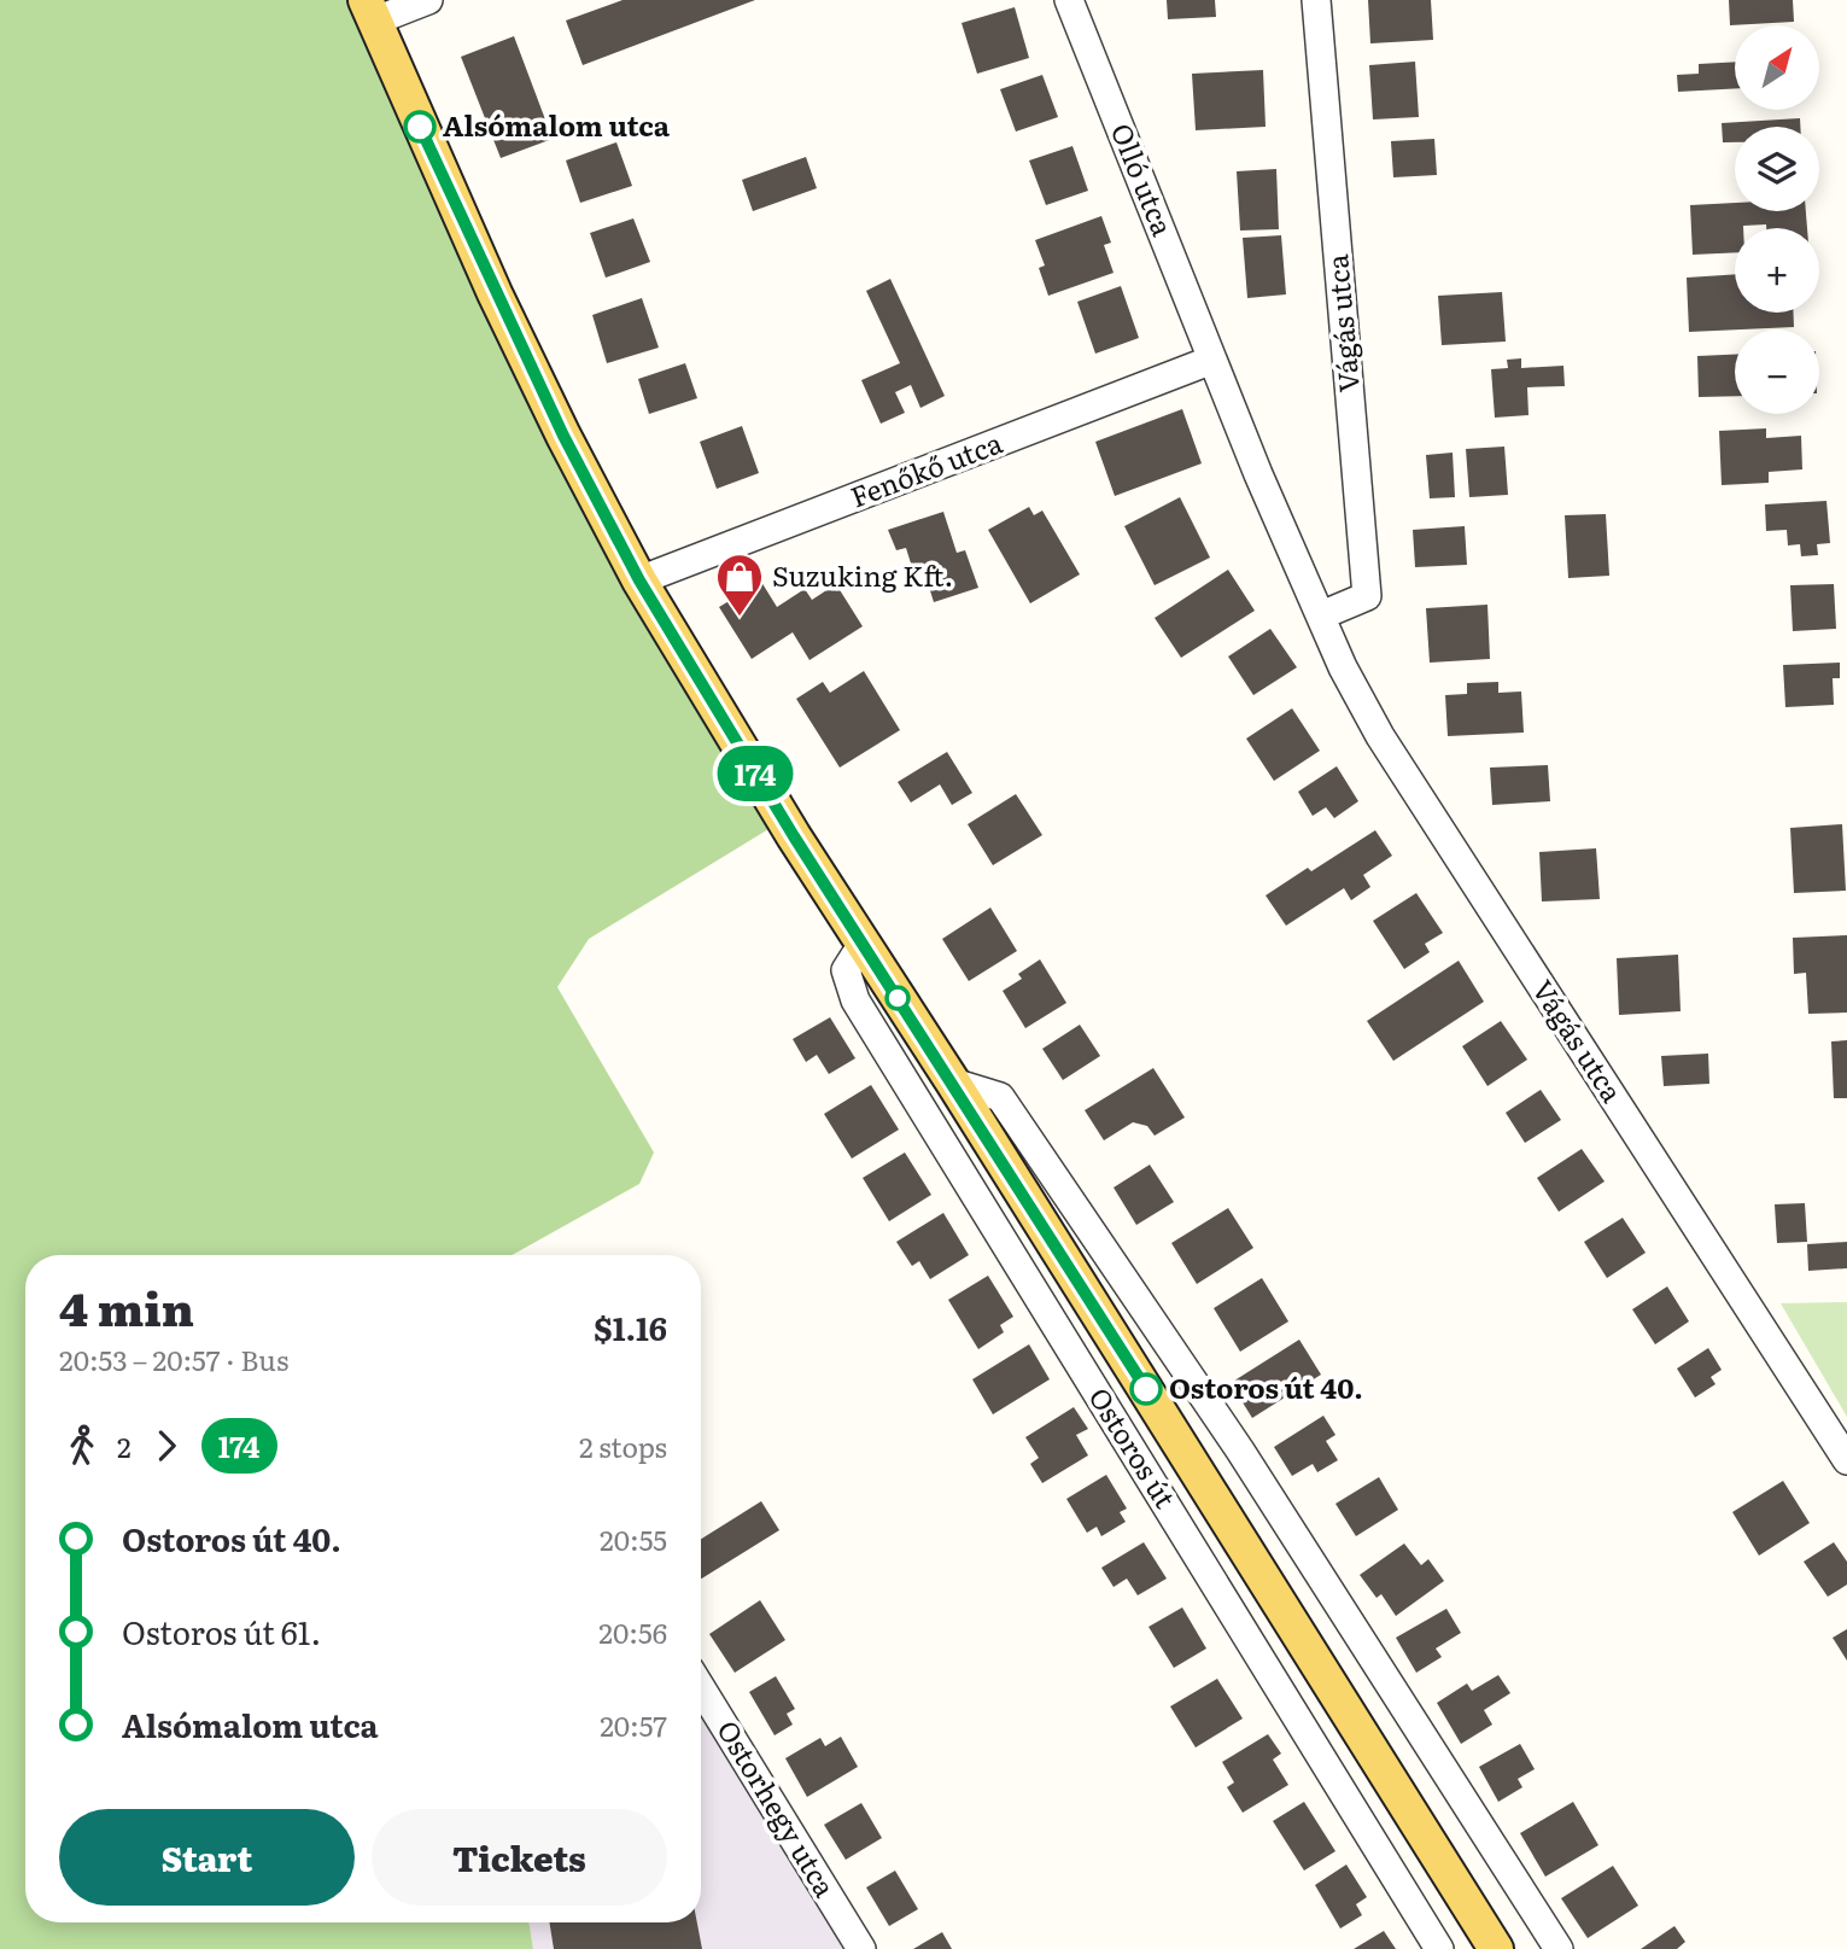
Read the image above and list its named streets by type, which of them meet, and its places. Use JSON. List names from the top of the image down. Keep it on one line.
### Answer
{"streets":{"main road":["Ostoros út"],"street":["Olló utca","Vágás utca","Fenőkő utca","Ostorhegy utca"]},"crossings":[["Olló utca","Vágás utca"],["Olló utca","Fenőkő utca"],["Vágás utca","Fenőkő utca"],["Fenőkő utca","Ostoros út"]],"places":{"other":["Alsómalom utca","Ostoros út 40."],"shop":["Suzuking Kft."]},"lines":["bus line 174"],"north":"top right","page":{"on_map":"174","map_buttons":["+","−"],"heading":["4 min","20:53 – 20:57 · Bus","$1.16"],"legs":["2","174","2 stops"],"list":[{"name":"Ostoros út 40.","value":"20:55"},{"name":"Ostoros út 61.","value":"20:56"},{"name":"Alsómalom utca","value":"20:57"}],"buttons":["Start","Tickets"]}}
